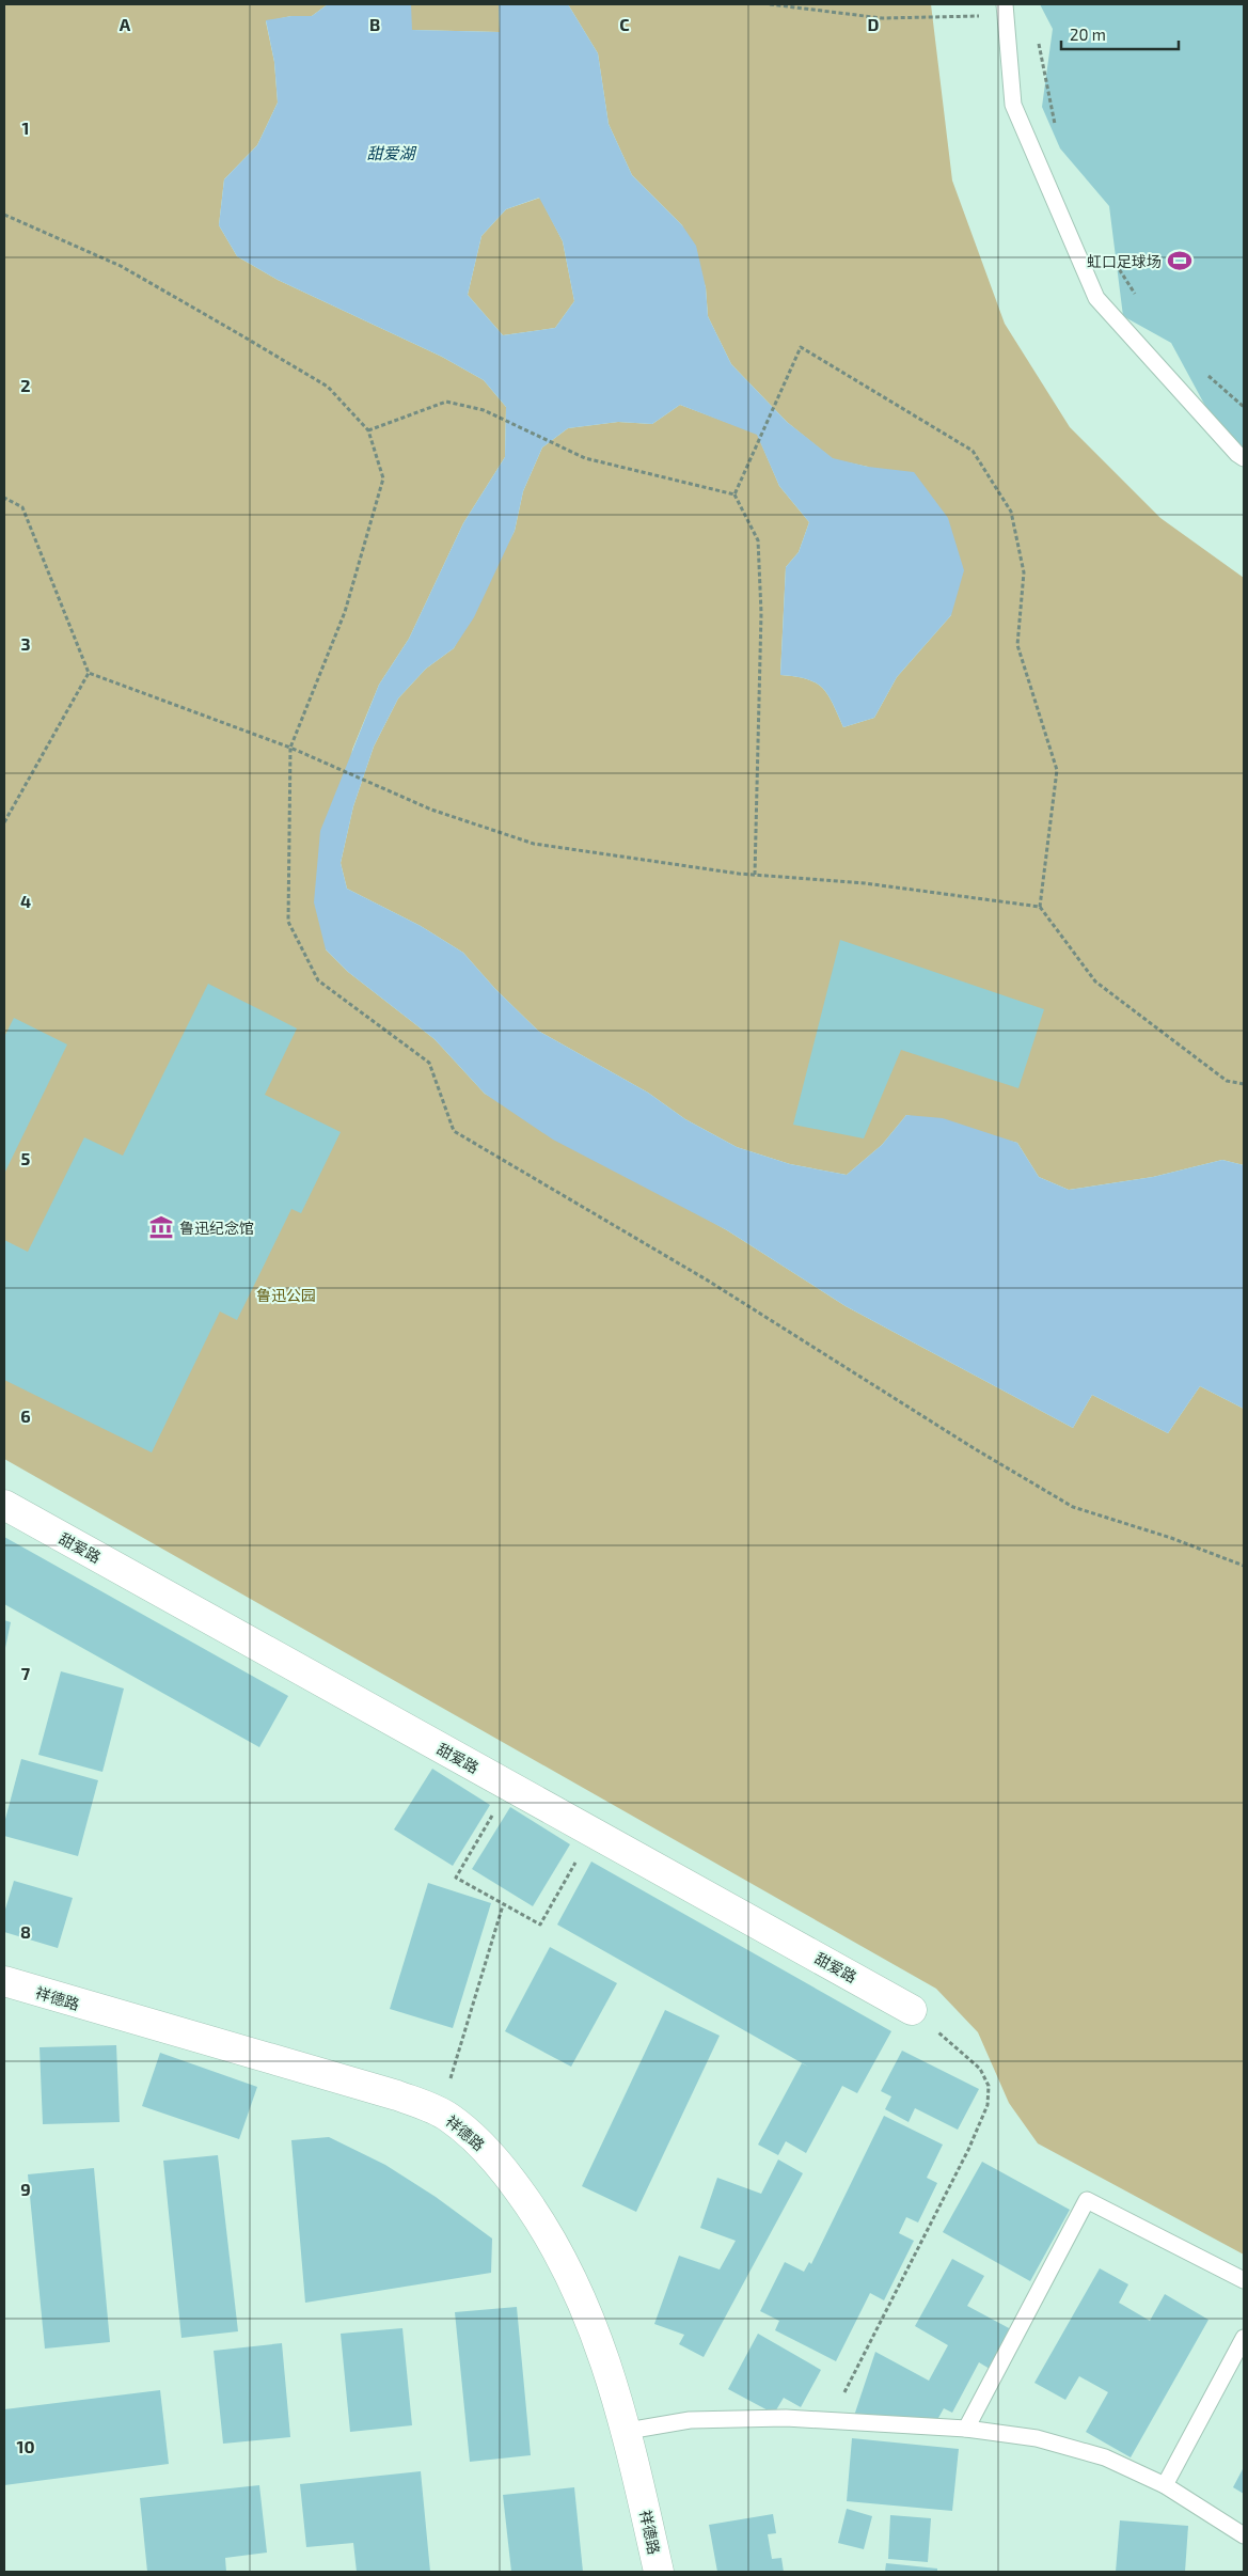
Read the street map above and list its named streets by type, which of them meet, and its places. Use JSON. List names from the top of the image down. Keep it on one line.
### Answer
{"streets":{"street":["甜爱路","祥德路"]},"water":["甜爱湖"],"parks":["鲁迅公园"],"places":{"sports":["虹口足球场"],"museum":["鲁迅纪念馆"]},"scale_bar":"20 m","grid":{"columns":["A","B","C","D"],"rows":["1","2","3","4","5","6","7","8","9","10"]}}
